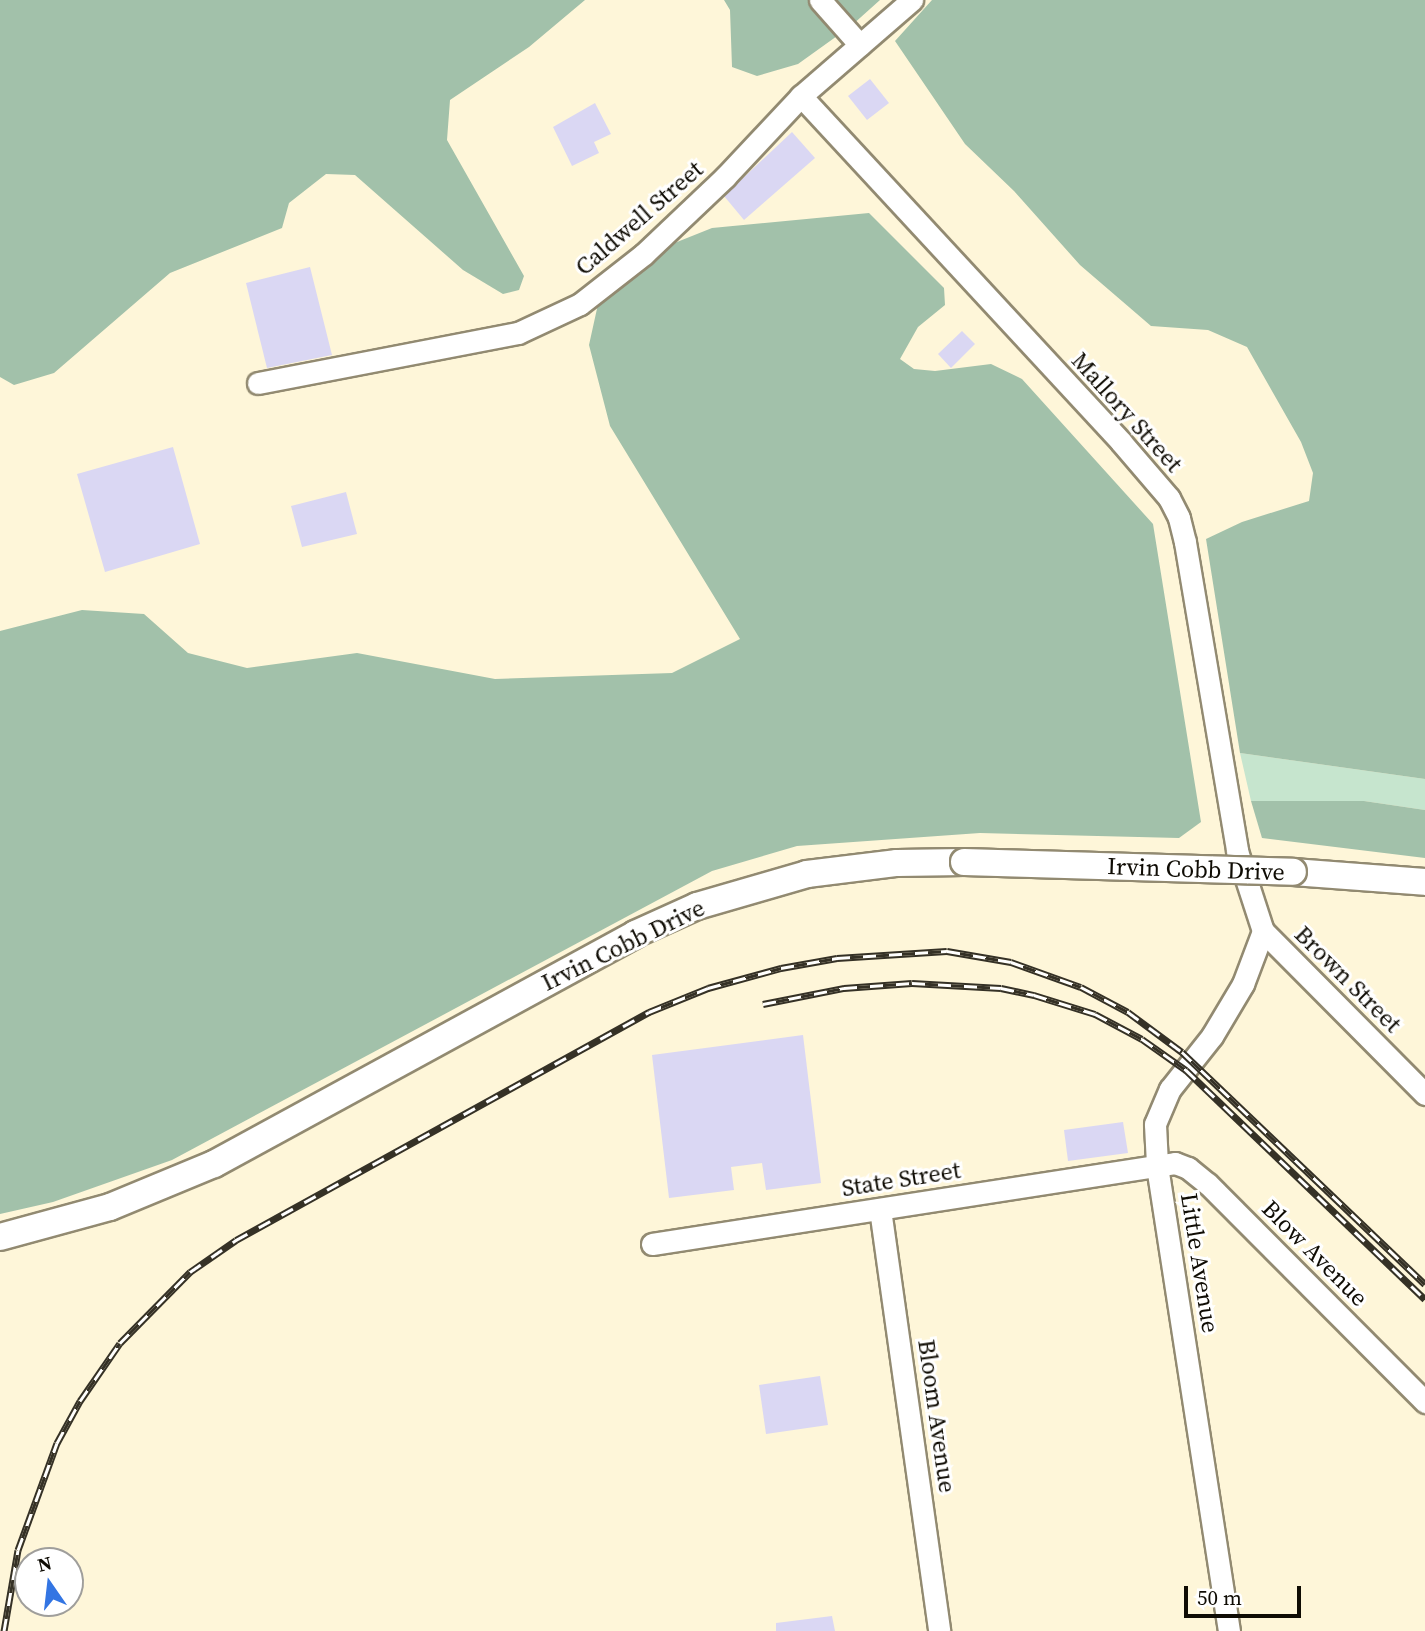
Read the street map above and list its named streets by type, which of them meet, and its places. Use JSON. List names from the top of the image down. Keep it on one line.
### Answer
{"streets":{"main road":["Irvin Cobb Drive"],"street":["Caldwell Street","Mallory Street","Brown Street","State Street","Blow Avenue","Little Avenue","Bloom Avenue"]},"crossings":[["Caldwell Street","Mallory Street"],["Mallory Street","Brown Street"],["Mallory Street","Little Avenue"],["Brown Street","Little Avenue"],["State Street","Blow Avenue"],["State Street","Little Avenue"],["State Street","Bloom Avenue"],["Blow Avenue","Little Avenue"]],"scale_bar":"50 m","north":"top"}
